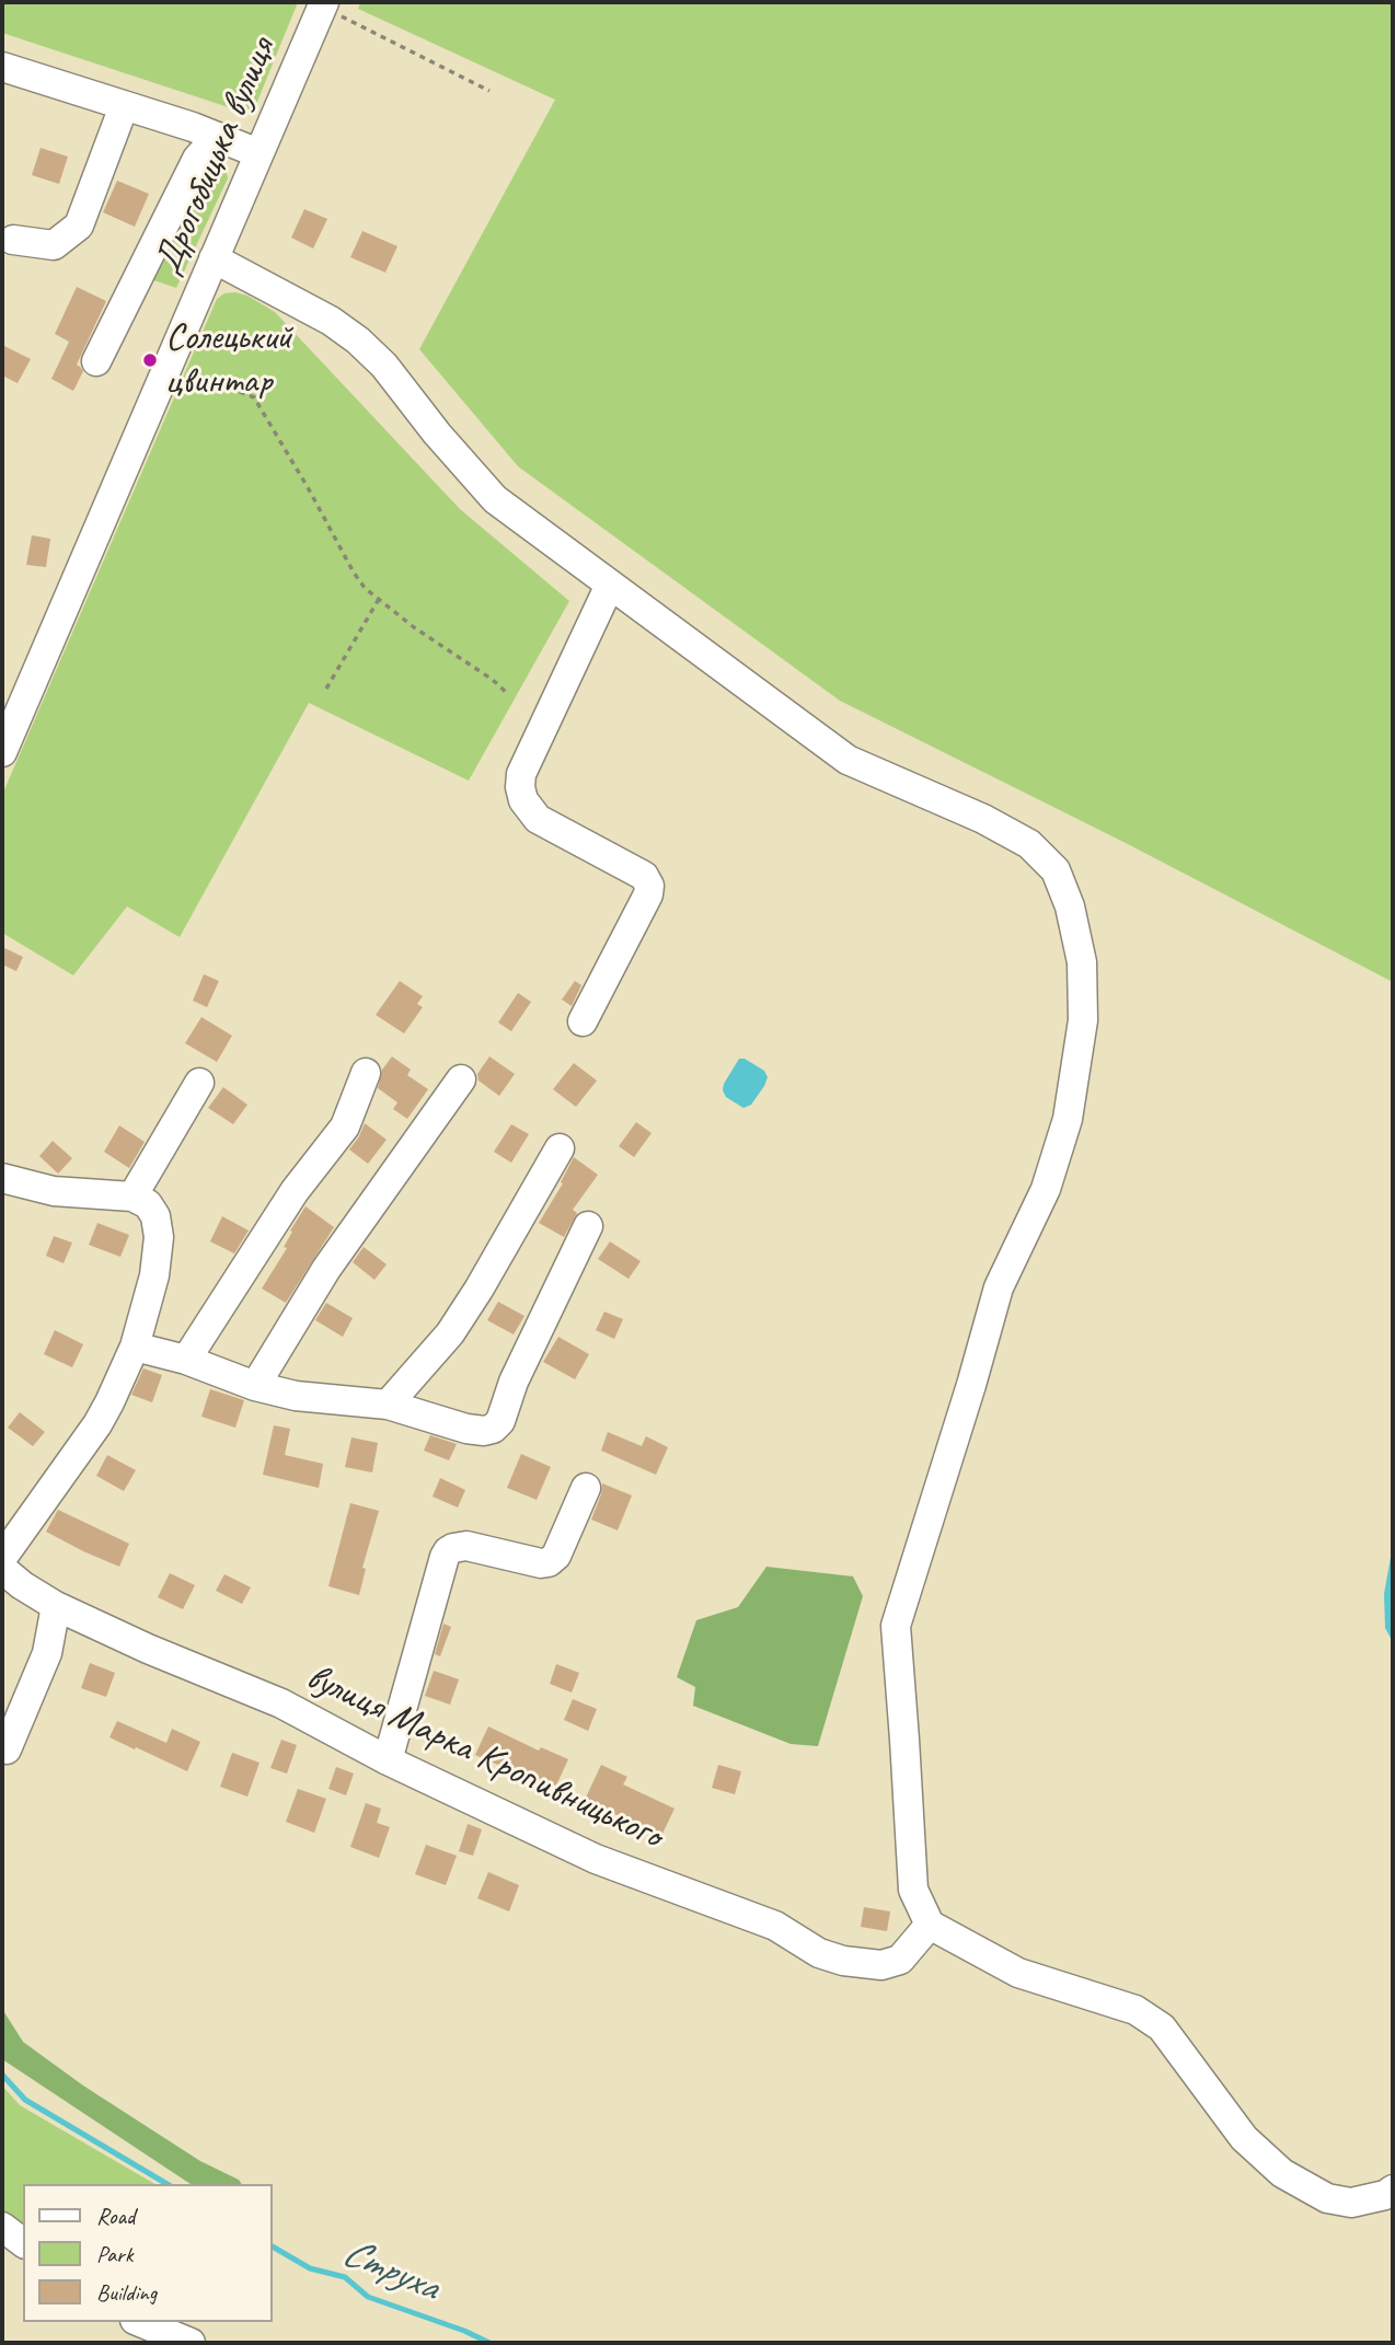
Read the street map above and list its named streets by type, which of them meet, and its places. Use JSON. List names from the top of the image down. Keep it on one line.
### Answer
{"streets":{"street":["Дрогобицька вулиця","вулиця Марка Кропивницького"]},"water":["Струха"],"places":["Солецький цвинтар"],"legend":["Road","Park","Building"]}
